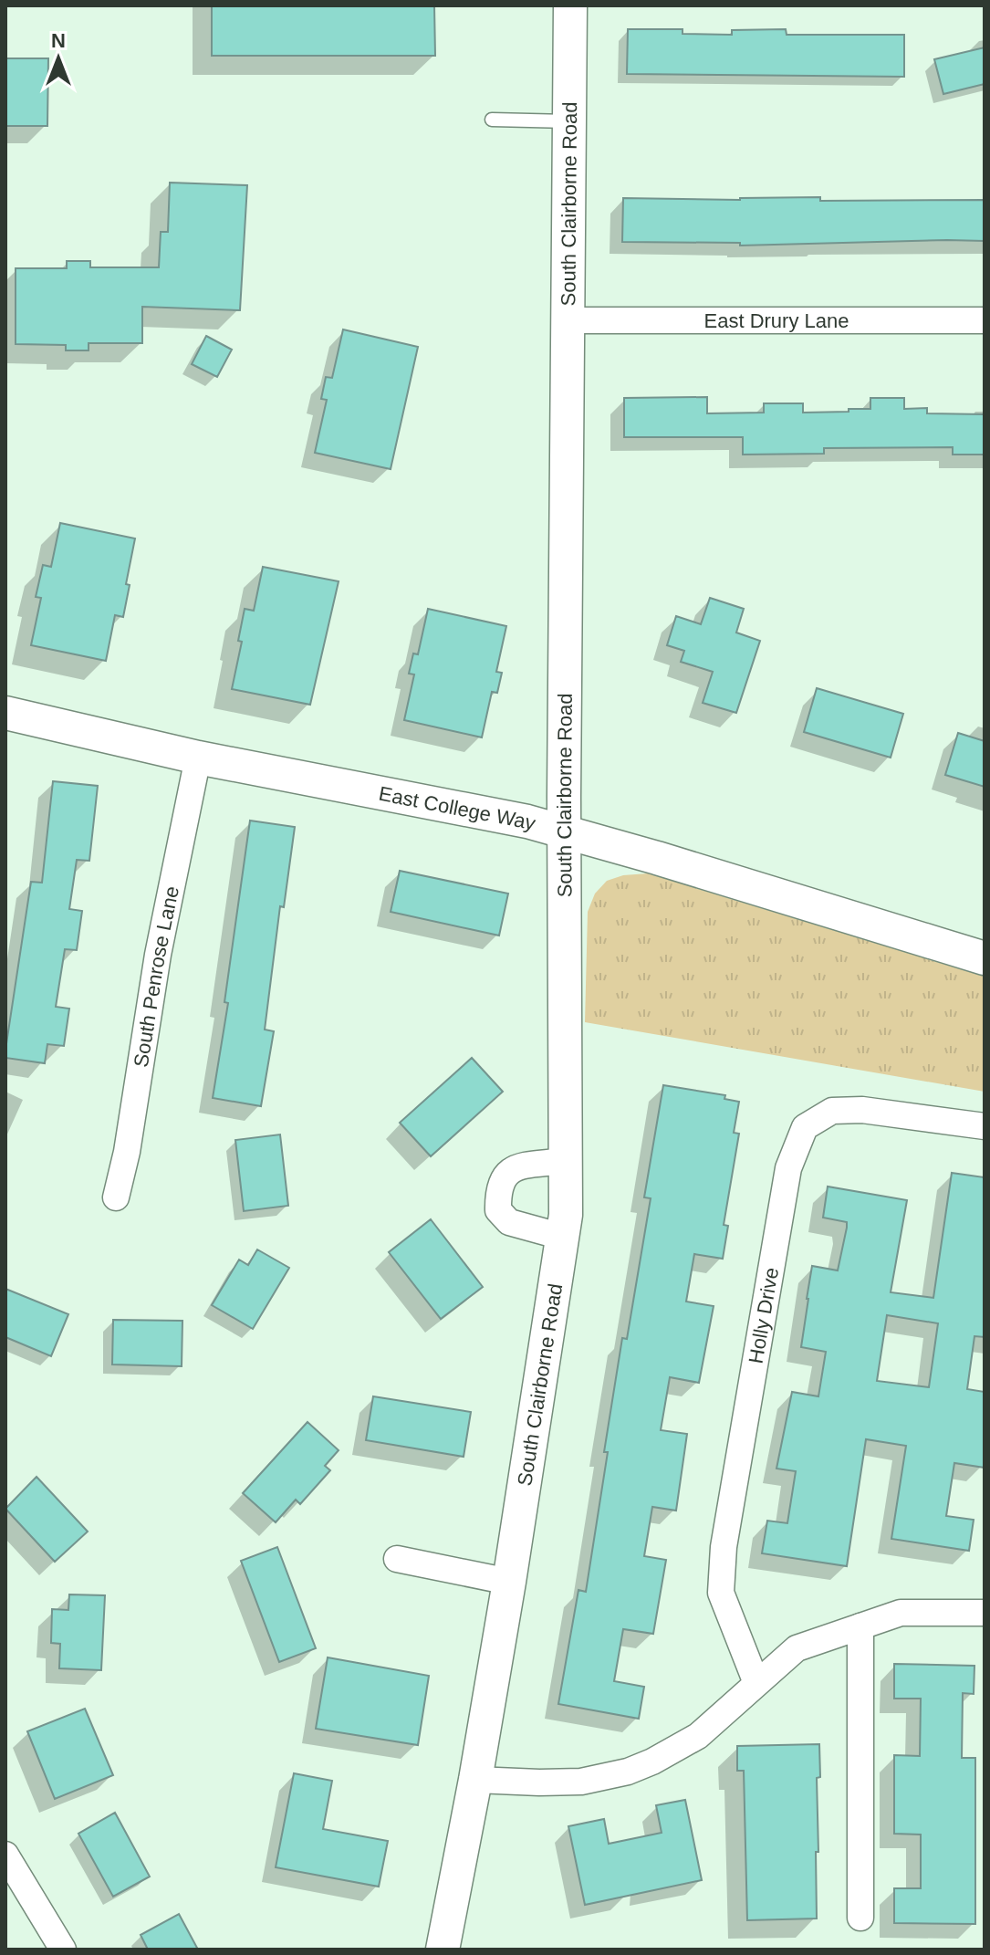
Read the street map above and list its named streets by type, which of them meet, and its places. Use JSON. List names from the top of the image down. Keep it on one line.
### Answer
{"streets":{"street":["South Clairborne Road","East Drury Lane","East College Way","South Penrose Lane","Holly Drive"]},"crossings":[["South Clairborne Road","East Drury Lane"],["South Clairborne Road","East College Way"],["East College Way","South Penrose Lane"]],"north":"top"}
